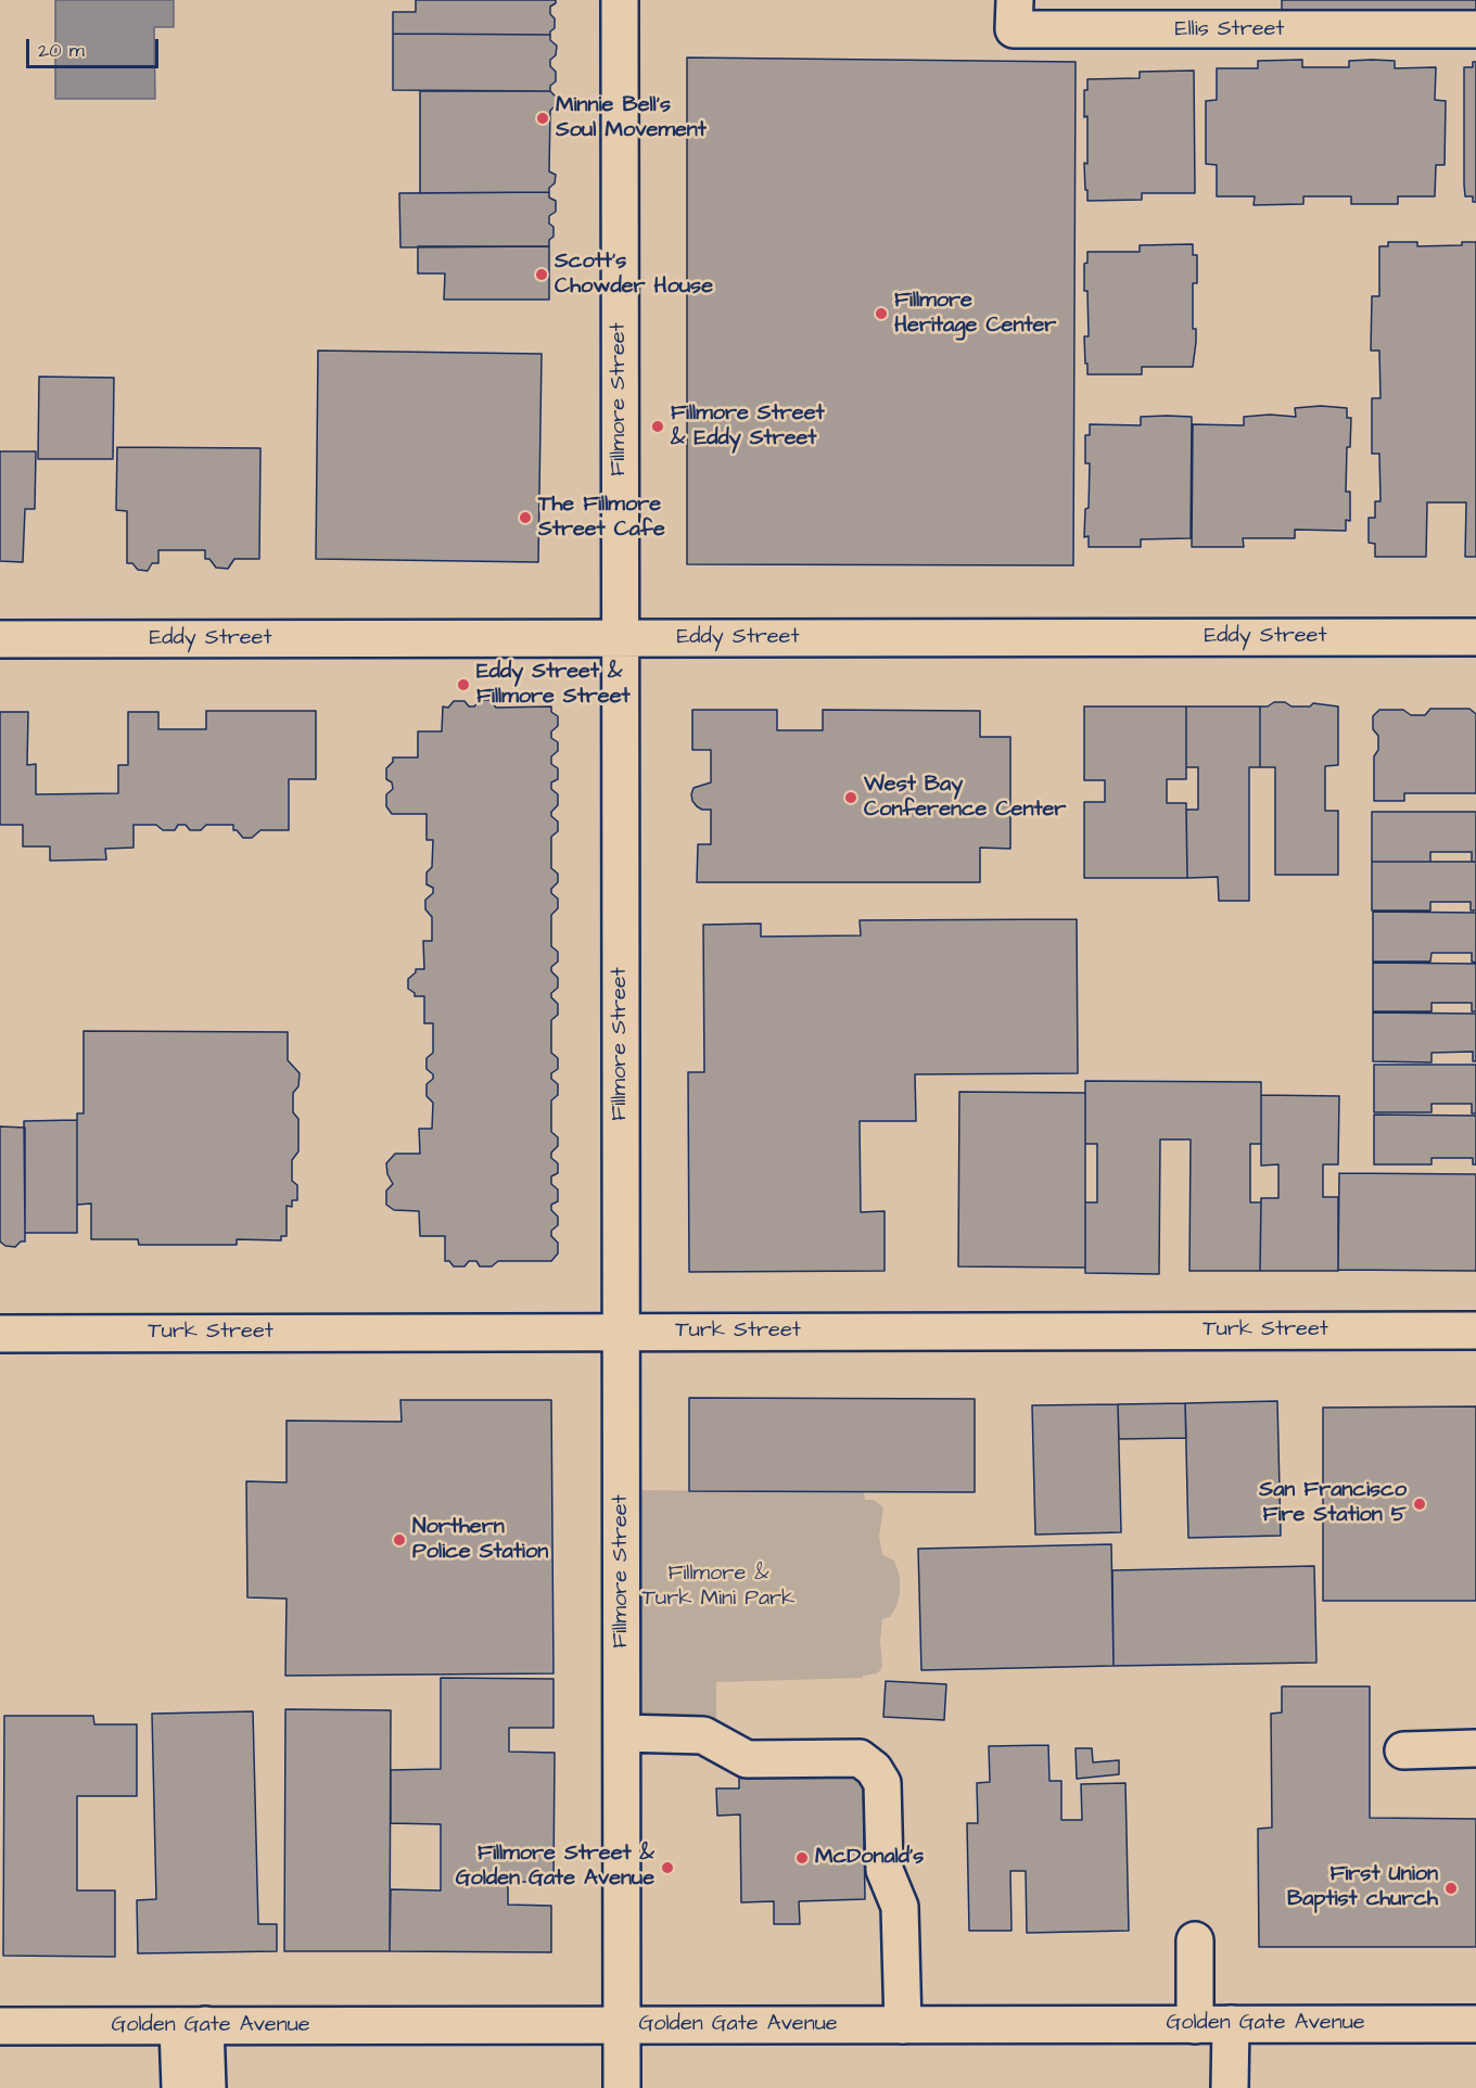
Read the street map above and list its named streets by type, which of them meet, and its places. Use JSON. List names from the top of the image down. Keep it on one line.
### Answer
{"streets":{"street":["Ellis Street","Fillmore Street","Eddy Street","Turk Street","Golden Gate Avenue"]},"crossings":[["Fillmore Street","Eddy Street"],["Fillmore Street","Turk Street"],["Fillmore Street","Golden Gate Avenue"]],"parks":["Fillmore & Turk Mini Park"],"places":["Minnie Bell's Soul Movement","Scott's Chowder House","Fillmore Heritage Center","Fillmore Street & Eddy Street","The Fillmore Street Cafe","Eddy Street & Fillmore Street","West Bay Conference Center","San Francisco Fire Station 5","Northern Police Station","McDonald's","Fillmore Street & Golden Gate Avenue","First Union Baptist church"],"scale_bar":"20 m"}
